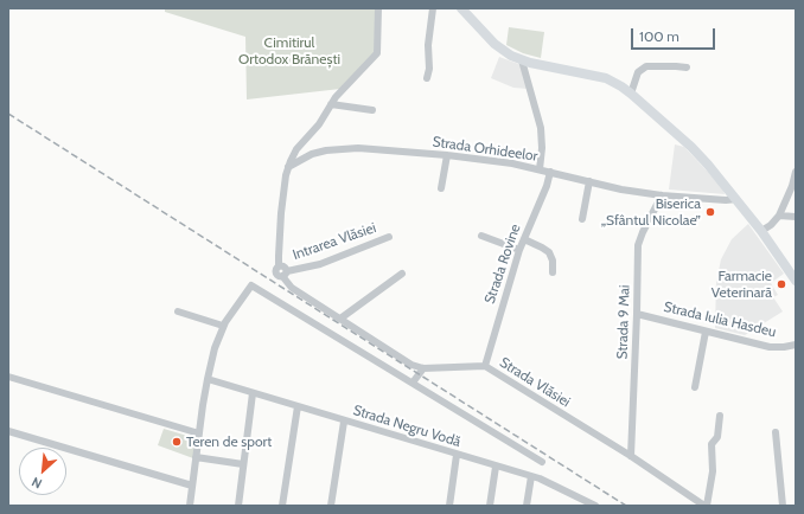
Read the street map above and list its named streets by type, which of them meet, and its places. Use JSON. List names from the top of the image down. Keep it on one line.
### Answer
{"streets":{"street":["Strada Orhideelor","Intrarea Vlăsiei","Strada Rovine","Strada Iulia Hasdeu","Strada 9 Mai","Strada Vlăsiei","Strada Negru Vodă"]},"crossings":[["Strada Orhideelor","Strada Rovine"],["Strada Orhideelor","Strada 9 Mai"],["Strada Orhideelor","Strada Vlăsiei"],["Intrarea Vlăsiei","Strada Vlăsiei"],["Strada Rovine","Strada Vlăsiei"],["Strada Iulia Hasdeu","Strada 9 Mai"],["Strada 9 Mai","Strada Vlăsiei"]],"parks":["Cimitirul Ortodox Brănești"],"places":["Biserica „Sfântul Nicolae”","Farmacie Veterinară","Teren de sport"],"scale_bar":"100 m","north":"bottom left"}
